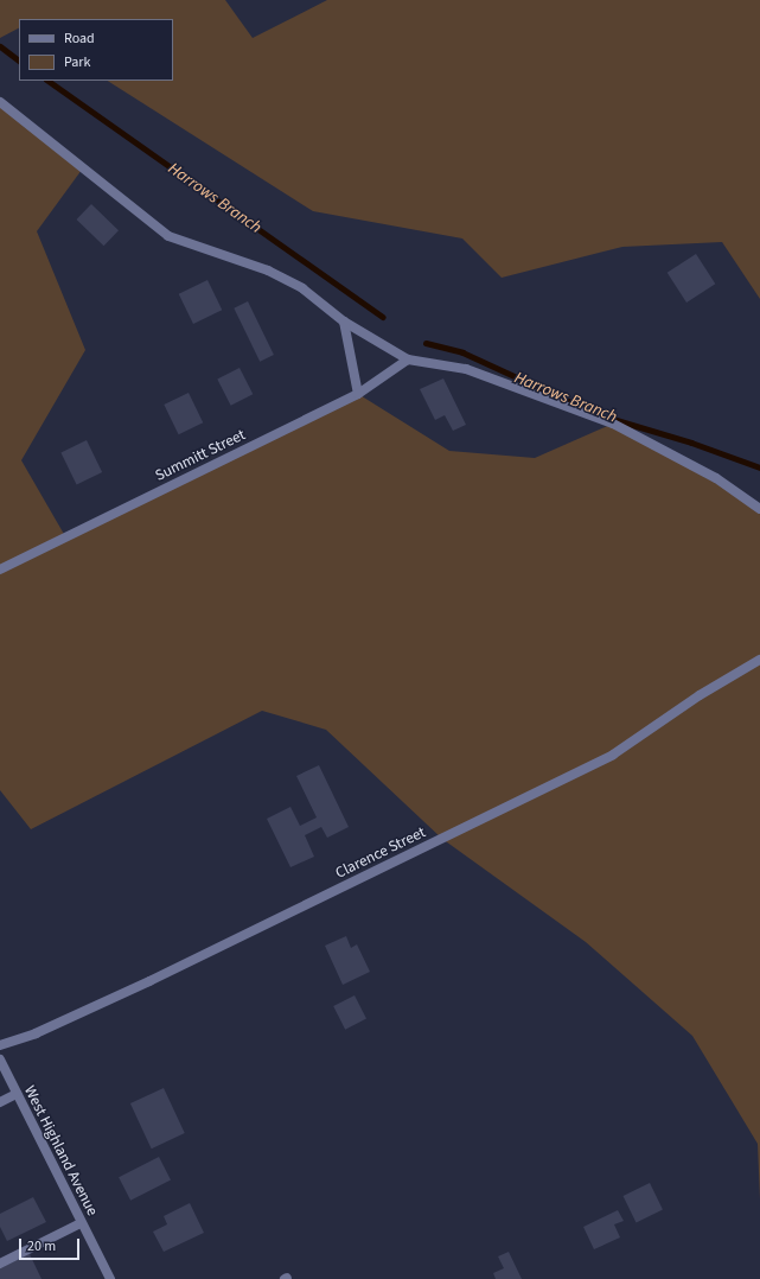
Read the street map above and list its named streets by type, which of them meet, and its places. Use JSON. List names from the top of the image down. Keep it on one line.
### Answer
{"streets":{"street":["Summitt Street","Clarence Street","West Highland Avenue"]},"water":["Harrows Branch"],"legend":["Road","Park"],"scale_bar":"20 m"}
